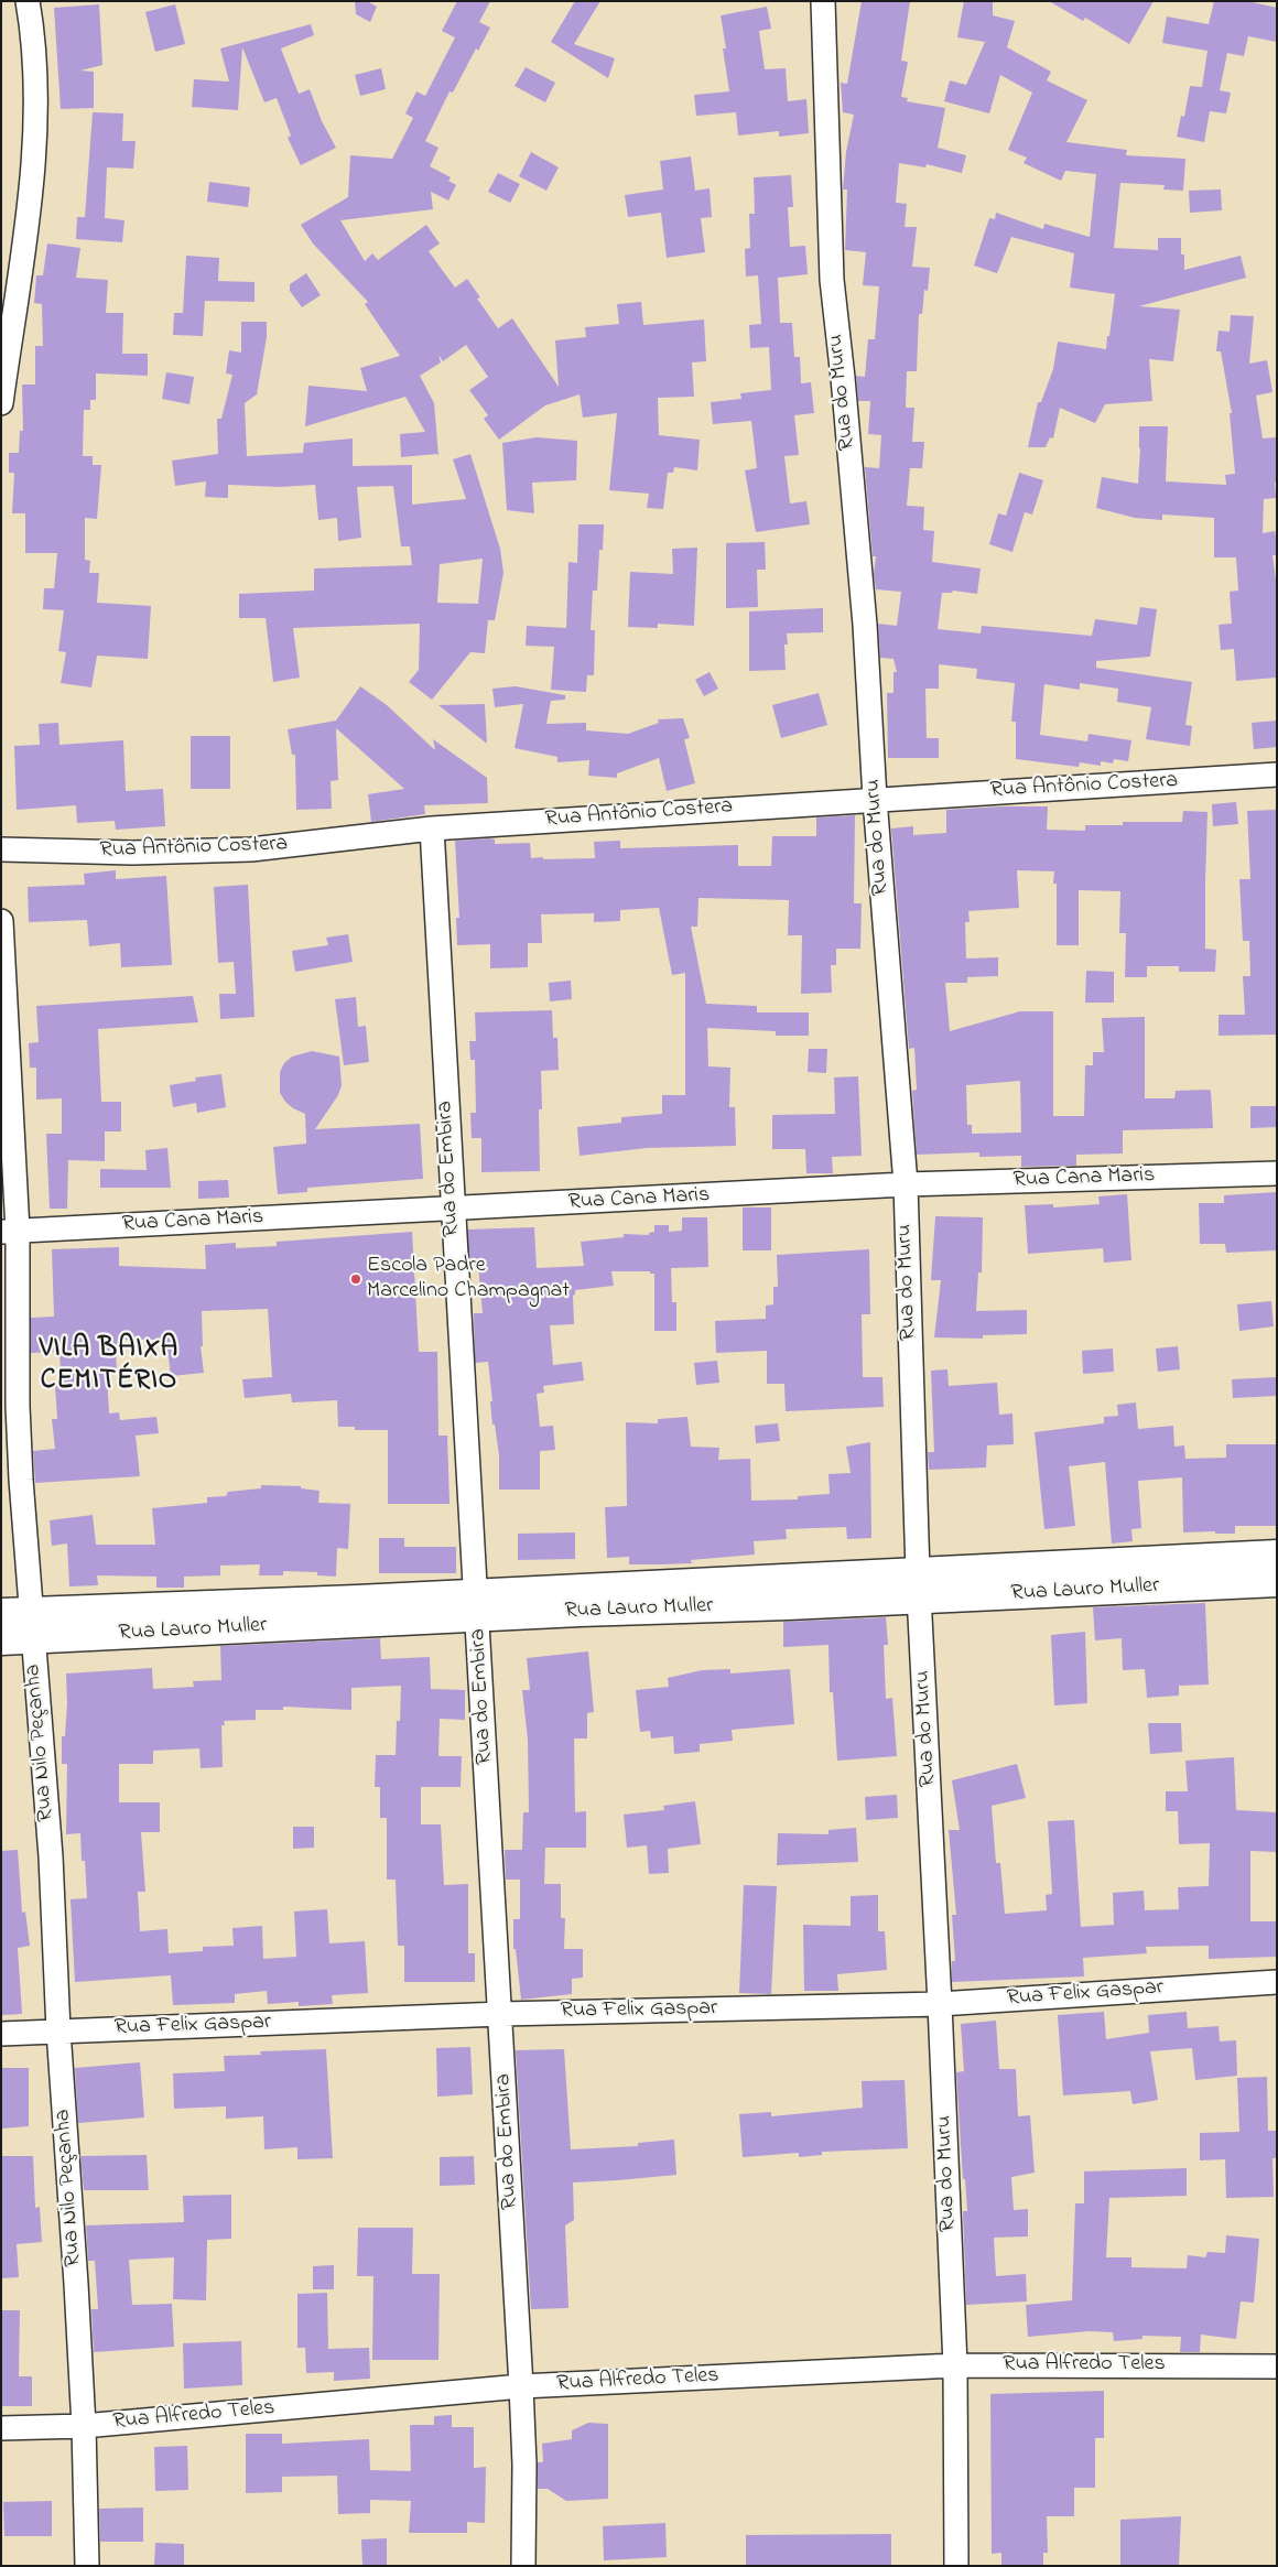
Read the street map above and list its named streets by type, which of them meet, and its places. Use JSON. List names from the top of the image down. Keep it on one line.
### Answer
{"streets":{"street":["Rua do Muru","Rua Antônio Costera","Rua do Embira","Rua Cana Maris","Rua Lauro Muller","Rua Nilo Peçanha","Rua Felix Gaspar","Rua Alfredo Teles"]},"crossings":[["Rua do Muru","Rua Antônio Costera"],["Rua do Muru","Rua Cana Maris"],["Rua do Muru","Rua Lauro Muller"],["Rua do Muru","Rua Felix Gaspar"],["Rua do Muru","Rua Alfredo Teles"],["Rua Antônio Costera","Rua do Embira"],["Rua do Embira","Rua Cana Maris"],["Rua do Embira","Rua Lauro Muller"],["Rua do Embira","Rua Felix Gaspar"],["Rua do Embira","Rua Alfredo Teles"],["Rua Cana Maris","Rua Nilo Peçanha"],["Rua Lauro Muller","Rua Nilo Peçanha"],["Rua Nilo Peçanha","Rua Felix Gaspar"],["Rua Nilo Peçanha","Rua Alfredo Teles"]],"districts":["VILA BAIXA CEMITÉRIO"],"places":["Escola Padre Marcelino Champagnat"]}
